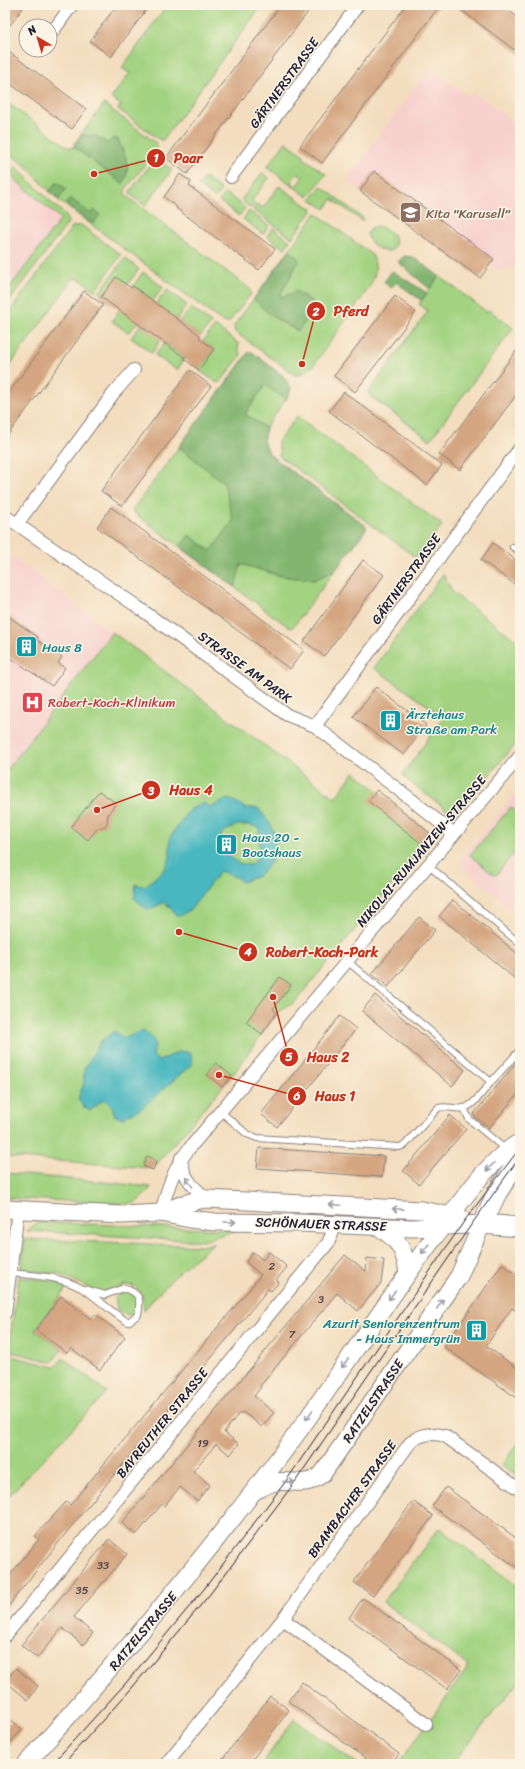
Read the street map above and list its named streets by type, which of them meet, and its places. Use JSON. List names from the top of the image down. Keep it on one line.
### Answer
{"streets":{"main road":["SCHÖNAUER STRASSE","RATZELSTRASSE"],"street":["GÄRTNERSTRASSE","STRASSE AM PARK","NIKOLAI-RUMJANZEW-STRASSE","BAYREUTHER STRASSE","BRAMBACHER STRASSE"]},"crossings":[["GÄRTNERSTRASSE","STRASSE AM PARK"],["STRASSE AM PARK","NIKOLAI-RUMJANZEW-STRASSE"],["NIKOLAI-RUMJANZEW-STRASSE","SCHÖNAUER STRASSE"],["SCHÖNAUER STRASSE","RATZELSTRASSE"],["SCHÖNAUER STRASSE","BAYREUTHER STRASSE"]],"places":{"other":["Paar","Pferd","Haus 4","Robert-Koch-Park","Haus 2","Haus 1"],"school or university":["Kita \"Karusell\""],"building":["Haus 8","Ärztehaus Straße am Park","Haus 20 - Bootshaus","Azurit Seniorenzentrum - Haus Immergrün"],"hospital":["Robert-Koch-Klinikum"]},"house_numbers":["2","3","7","19","33","35"],"north":"top left"}
